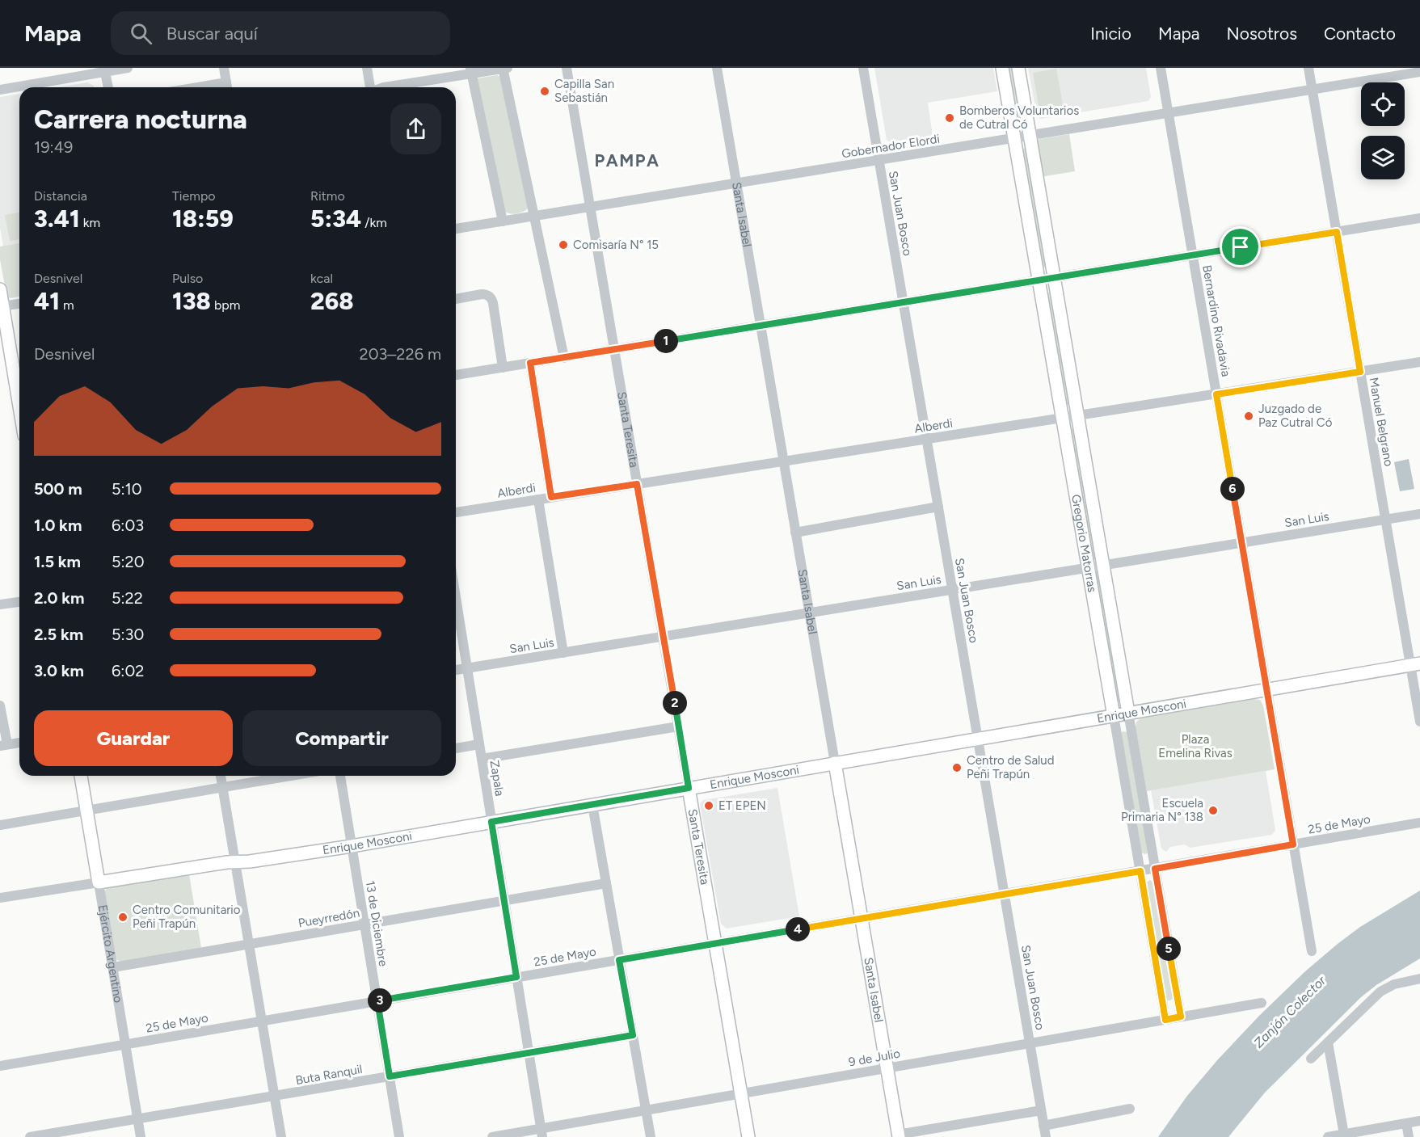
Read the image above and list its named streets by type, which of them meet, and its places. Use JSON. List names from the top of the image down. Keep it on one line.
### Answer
{"streets":{"main road":["Santa Isabel","Santa Teresita","Gregorio Matorras","Enrique Mosconi","Ejército Argentino"],"street":["Gobernador Elordi","San Juan Bosco","Bernardino Rivadavia","Manuel Belgrano","Alberdi","San Luis","Zapala","25 de Mayo","Pueyrredón","13 de Diciembre","9 de Julio","Buta Ranquil"]},"crossings":[["Gobernador Elordi","San Juan Bosco"],["Gobernador Elordi","Santa Isabel"],["Gobernador Elordi","Bernardino Rivadavia"],["Gobernador Elordi","Manuel Belgrano"],["Gobernador Elordi","Santa Teresita"],["Gobernador Elordi","Gregorio Matorras"],["San Juan Bosco","Alberdi"],["San Juan Bosco","San Luis"],["San Juan Bosco","Enrique Mosconi"],["San Juan Bosco","25 de Mayo"],["San Juan Bosco","9 de Julio"],["Santa Isabel","Alberdi"],["Santa Isabel","San Luis"],["Santa Isabel","Enrique Mosconi"],["Santa Isabel","25 de Mayo"],["Santa Isabel","9 de Julio"],["Bernardino Rivadavia","Alberdi"],["Bernardino Rivadavia","San Luis"],["Bernardino Rivadavia","Enrique Mosconi"],["Bernardino Rivadavia","25 de Mayo"],["Manuel Belgrano","Alberdi"],["Manuel Belgrano","San Luis"],["Manuel Belgrano","Enrique Mosconi"],["Alberdi","Santa Teresita"],["Alberdi","Gregorio Matorras"],["Santa Teresita","San Luis"],["Santa Teresita","Enrique Mosconi"],["Santa Teresita","25 de Mayo"],["Santa Teresita","9 de Julio"],["San Luis","Gregorio Matorras"],["San Luis","Zapala"],["Gregorio Matorras","Enrique Mosconi"],["Gregorio Matorras","25 de Mayo"],["Gregorio Matorras","9 de Julio"],["Enrique Mosconi","Zapala"],["Enrique Mosconi","13 de Diciembre"],["Enrique Mosconi","Ejército Argentino"],["Zapala","25 de Mayo"],["Zapala","Pueyrredón"],["Zapala","9 de Julio"],["Zapala","Buta Ranquil"],["25 de Mayo","13 de Diciembre"],["25 de Mayo","Ejército Argentino"],["Pueyrredón","13 de Diciembre"],["Pueyrredón","Ejército Argentino"],["13 de Diciembre","Buta Ranquil"],["Ejército Argentino","Buta Ranquil"]],"districts":["PAMPA"],"water":["Zanjón Colector"],"parks":["Plaza Emelina Rivas"],"places":["Capilla San Sebastián","Bomberos Voluntarios de Cutral Có","Comisaría N° 15","Juzgado de Paz Cutral Có","Centro de Salud Peñi Trapún","ET EPEN","Escuela Primaria N° 138","Centro Comunitario Peñi Trapún"],"page":{"header":"Mapa","search":"Buscar aquí","nav":["Inicio","Mapa","Nosotros","Contacto"],"heading":["Carrera nocturna","19:49"],"stats":[["Distancia","3.41 km"],["Tiempo","18:59"],["Ritmo","5:34 /km"],["Desnivel","41 m"],["Pulso","138 bpm"],["kcal","268"]],"pins":["1","6","2","4","5","3"],"chart":["Desnivel","203–226 m"],"list":[{"name":"500 m","note":"5:10"},{"name":"1.0 km","note":"6:03"},{"name":"1.5 km","note":"5:20"},{"name":"2.0 km","note":"5:22"},{"name":"2.5 km","note":"5:30"},{"name":"3.0 km","note":"6:02"}],"buttons":["Guardar","Compartir"]}}
